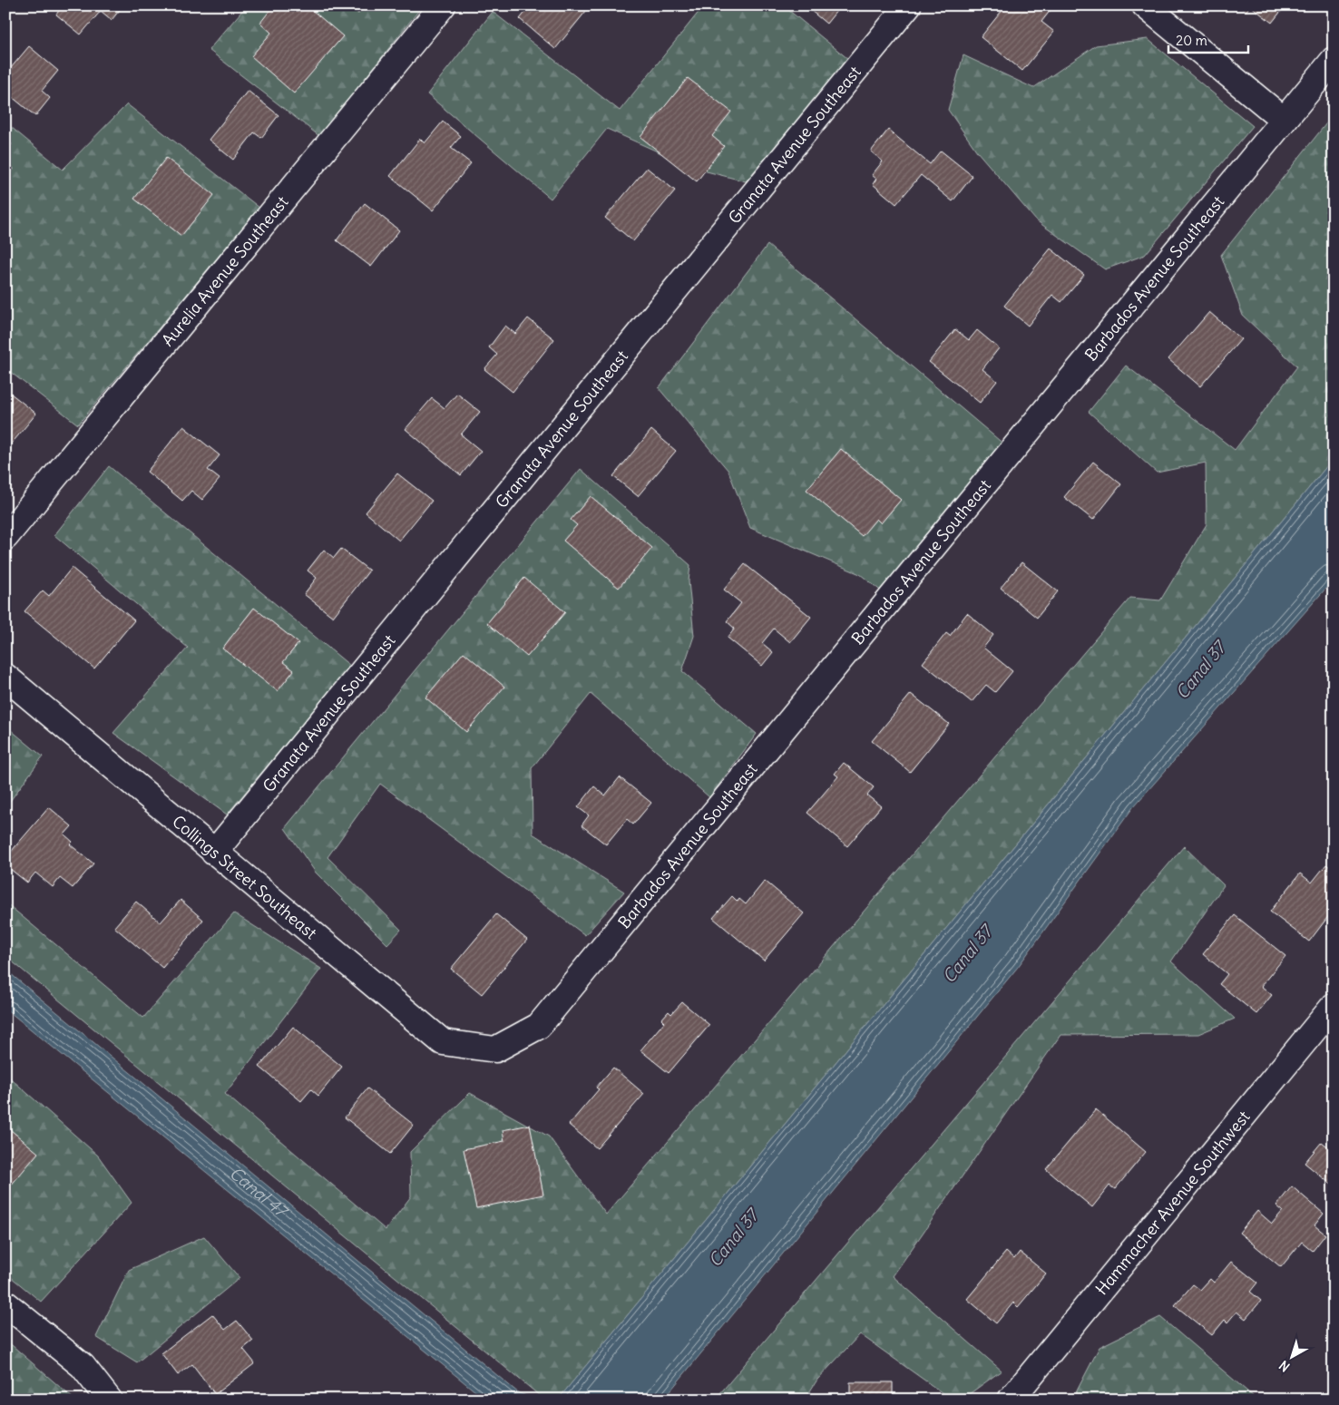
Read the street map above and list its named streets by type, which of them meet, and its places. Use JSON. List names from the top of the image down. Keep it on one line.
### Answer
{"streets":{"street":["Granata Avenue Southeast","Aurelia Avenue Southeast","Barbados Avenue Southeast","Collings Street Southeast","Hammacher Avenue Southwest"]},"crossings":[["Granata Avenue Southeast","Collings Street Southeast"],["Barbados Avenue Southeast","Collings Street Southeast"]],"water":["Canal 37","Canal 47"],"scale_bar":"20 m","north":"bottom left"}
